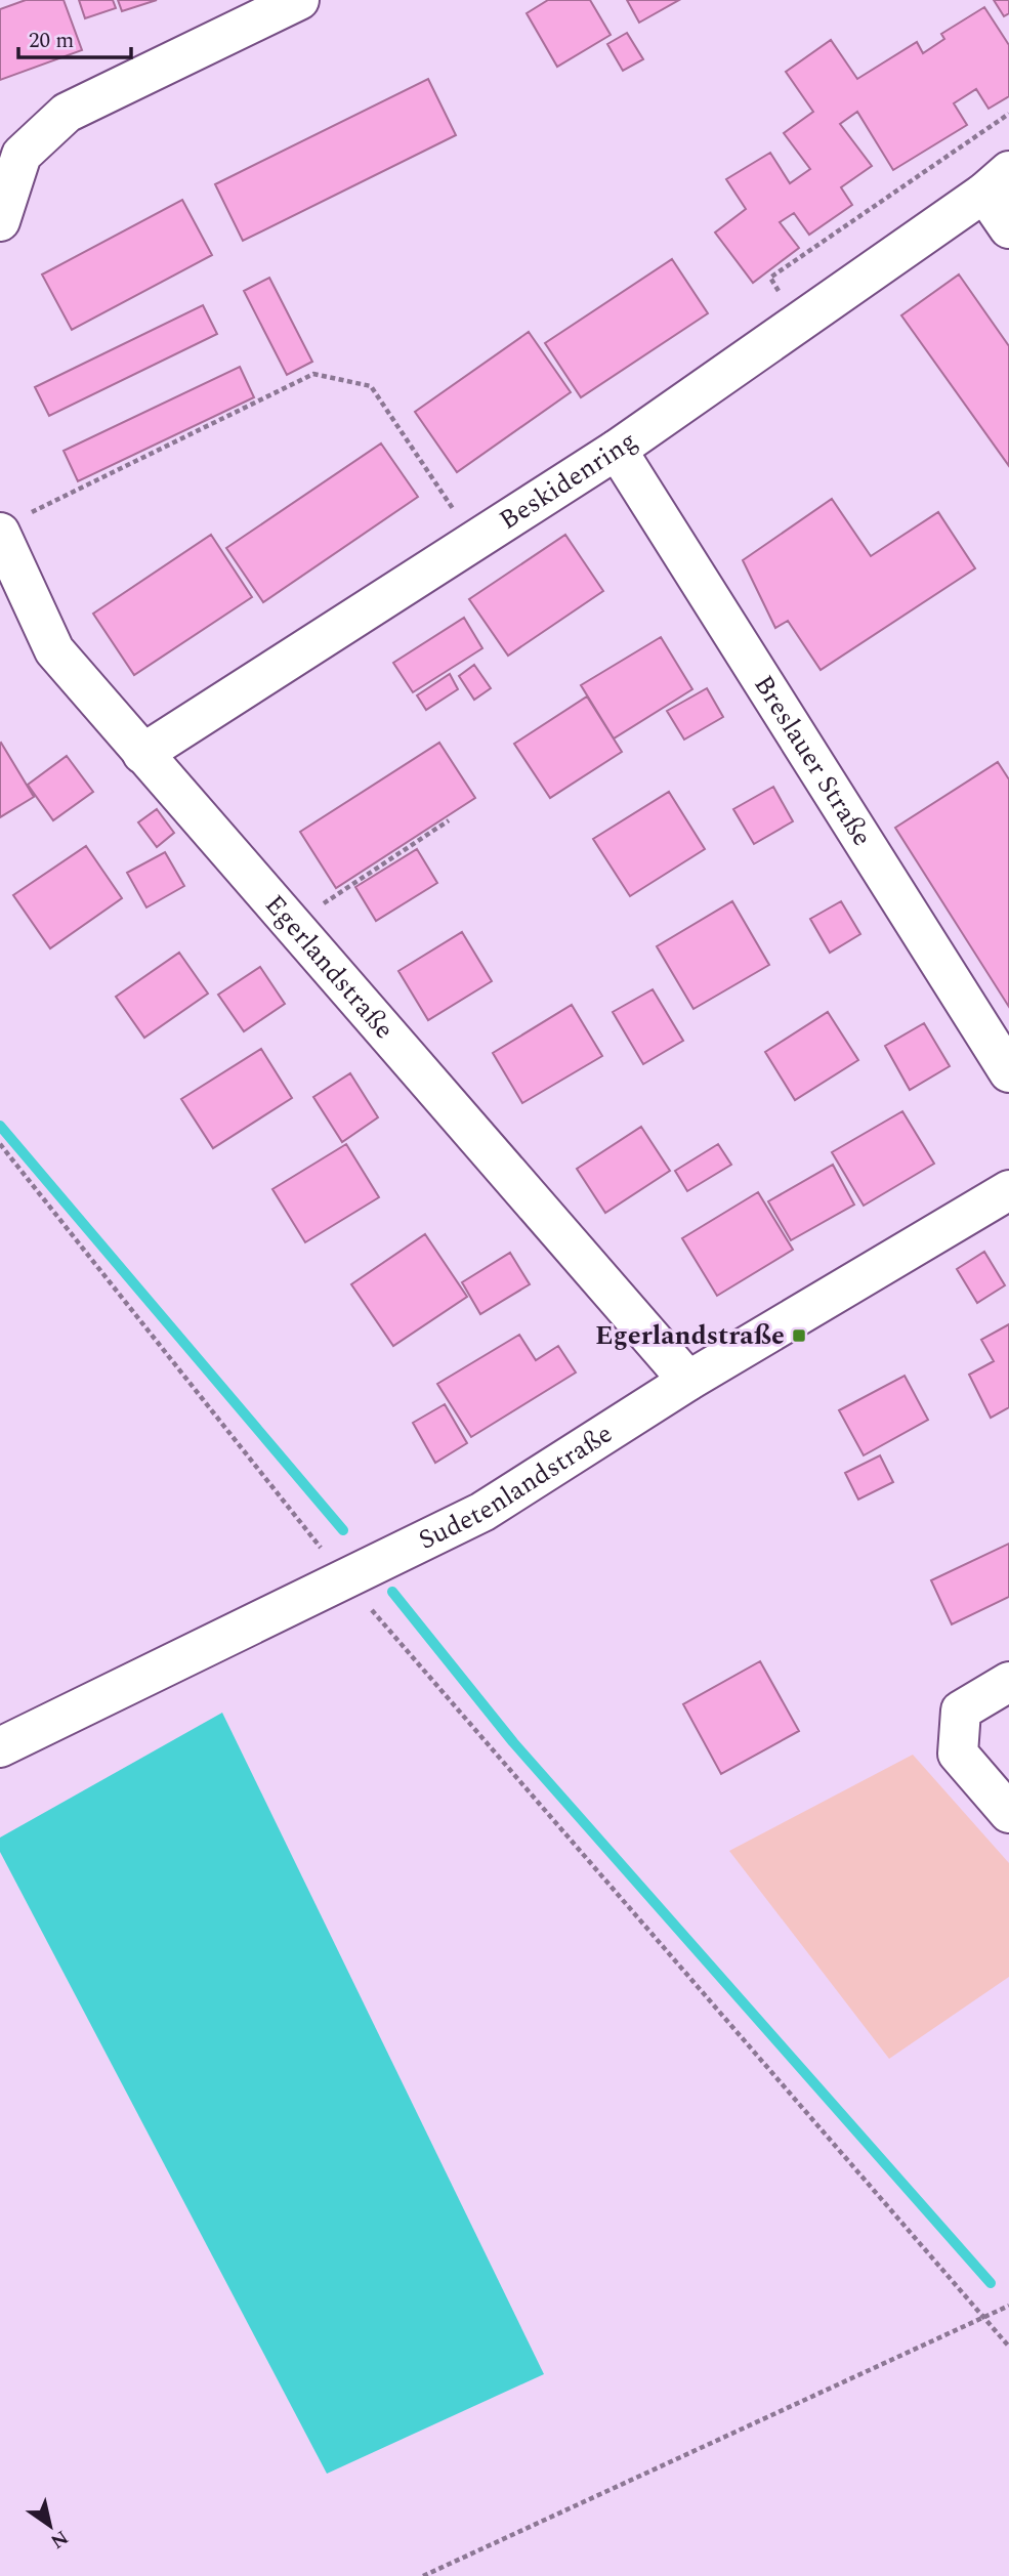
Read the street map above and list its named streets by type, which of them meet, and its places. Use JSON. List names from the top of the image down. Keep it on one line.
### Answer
{"streets":{"street":["Beskidenring","Breslauer Straße","Egerlandstraße","Sudetenlandstraße"]},"crossings":[["Beskidenring","Breslauer Straße"],["Beskidenring","Egerlandstraße"],["Egerlandstraße","Sudetenlandstraße"]],"places":{"transit":["Egerlandstraße"]},"scale_bar":"20 m","north":"bottom right"}
